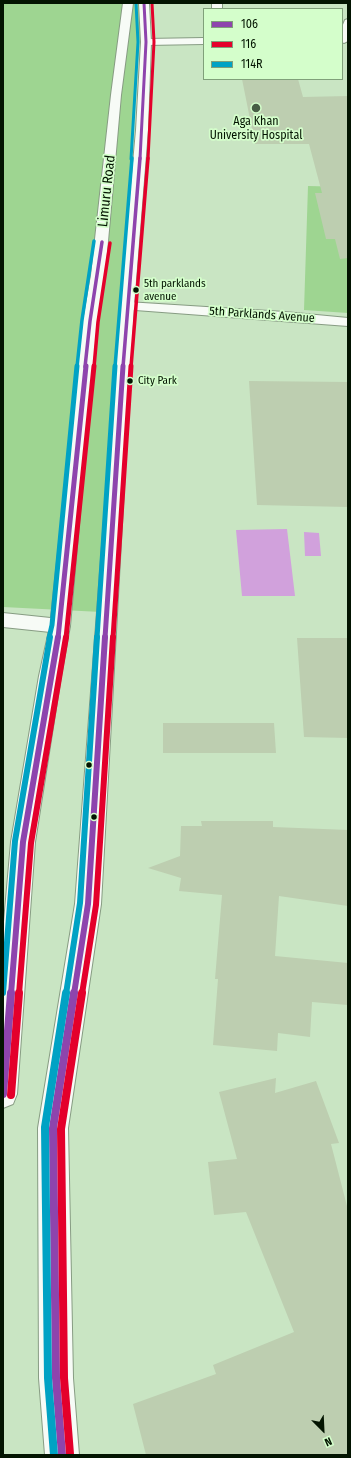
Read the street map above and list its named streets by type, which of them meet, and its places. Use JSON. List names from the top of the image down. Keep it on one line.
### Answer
{"streets":{"main road":["Limuru Road","5th Parklands Avenue"]},"crossings":[["Limuru Road","5th Parklands Avenue"]],"places":["Aga Khan University Hospital","5th parklands avenue","City Park"],"lines":["transit line 106","transit line 116","transit line 114R"],"legend":["106","116","114R"],"north":"bottom right"}
